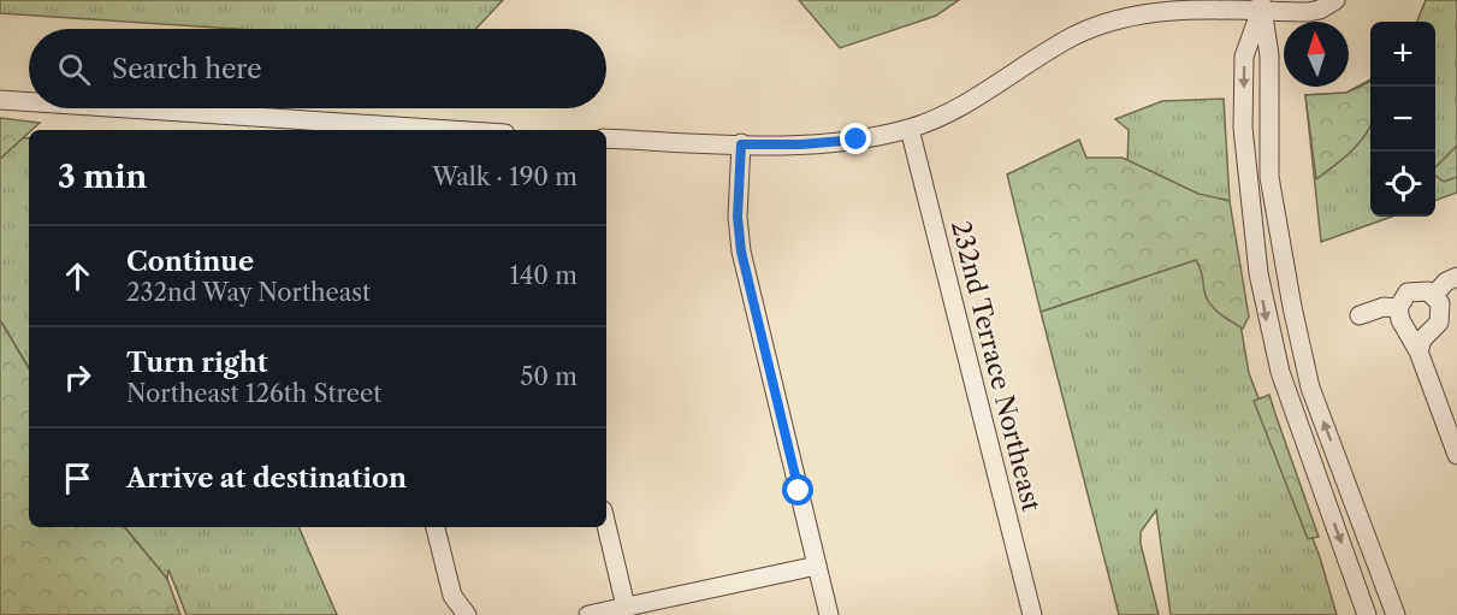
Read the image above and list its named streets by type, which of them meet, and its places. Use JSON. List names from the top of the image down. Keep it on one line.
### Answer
{"streets":{"street":["232nd Terrace Northeast"]},"north":"top","page":{"map_buttons":["+","−"],"search":"Search here","heading":["3 min","Walk · 190 m"],"list":[["Continue","232nd Way Northeast","140 m"],["Turn right","Northeast 126th Street","50 m"],"Arrive at destination"]}}
